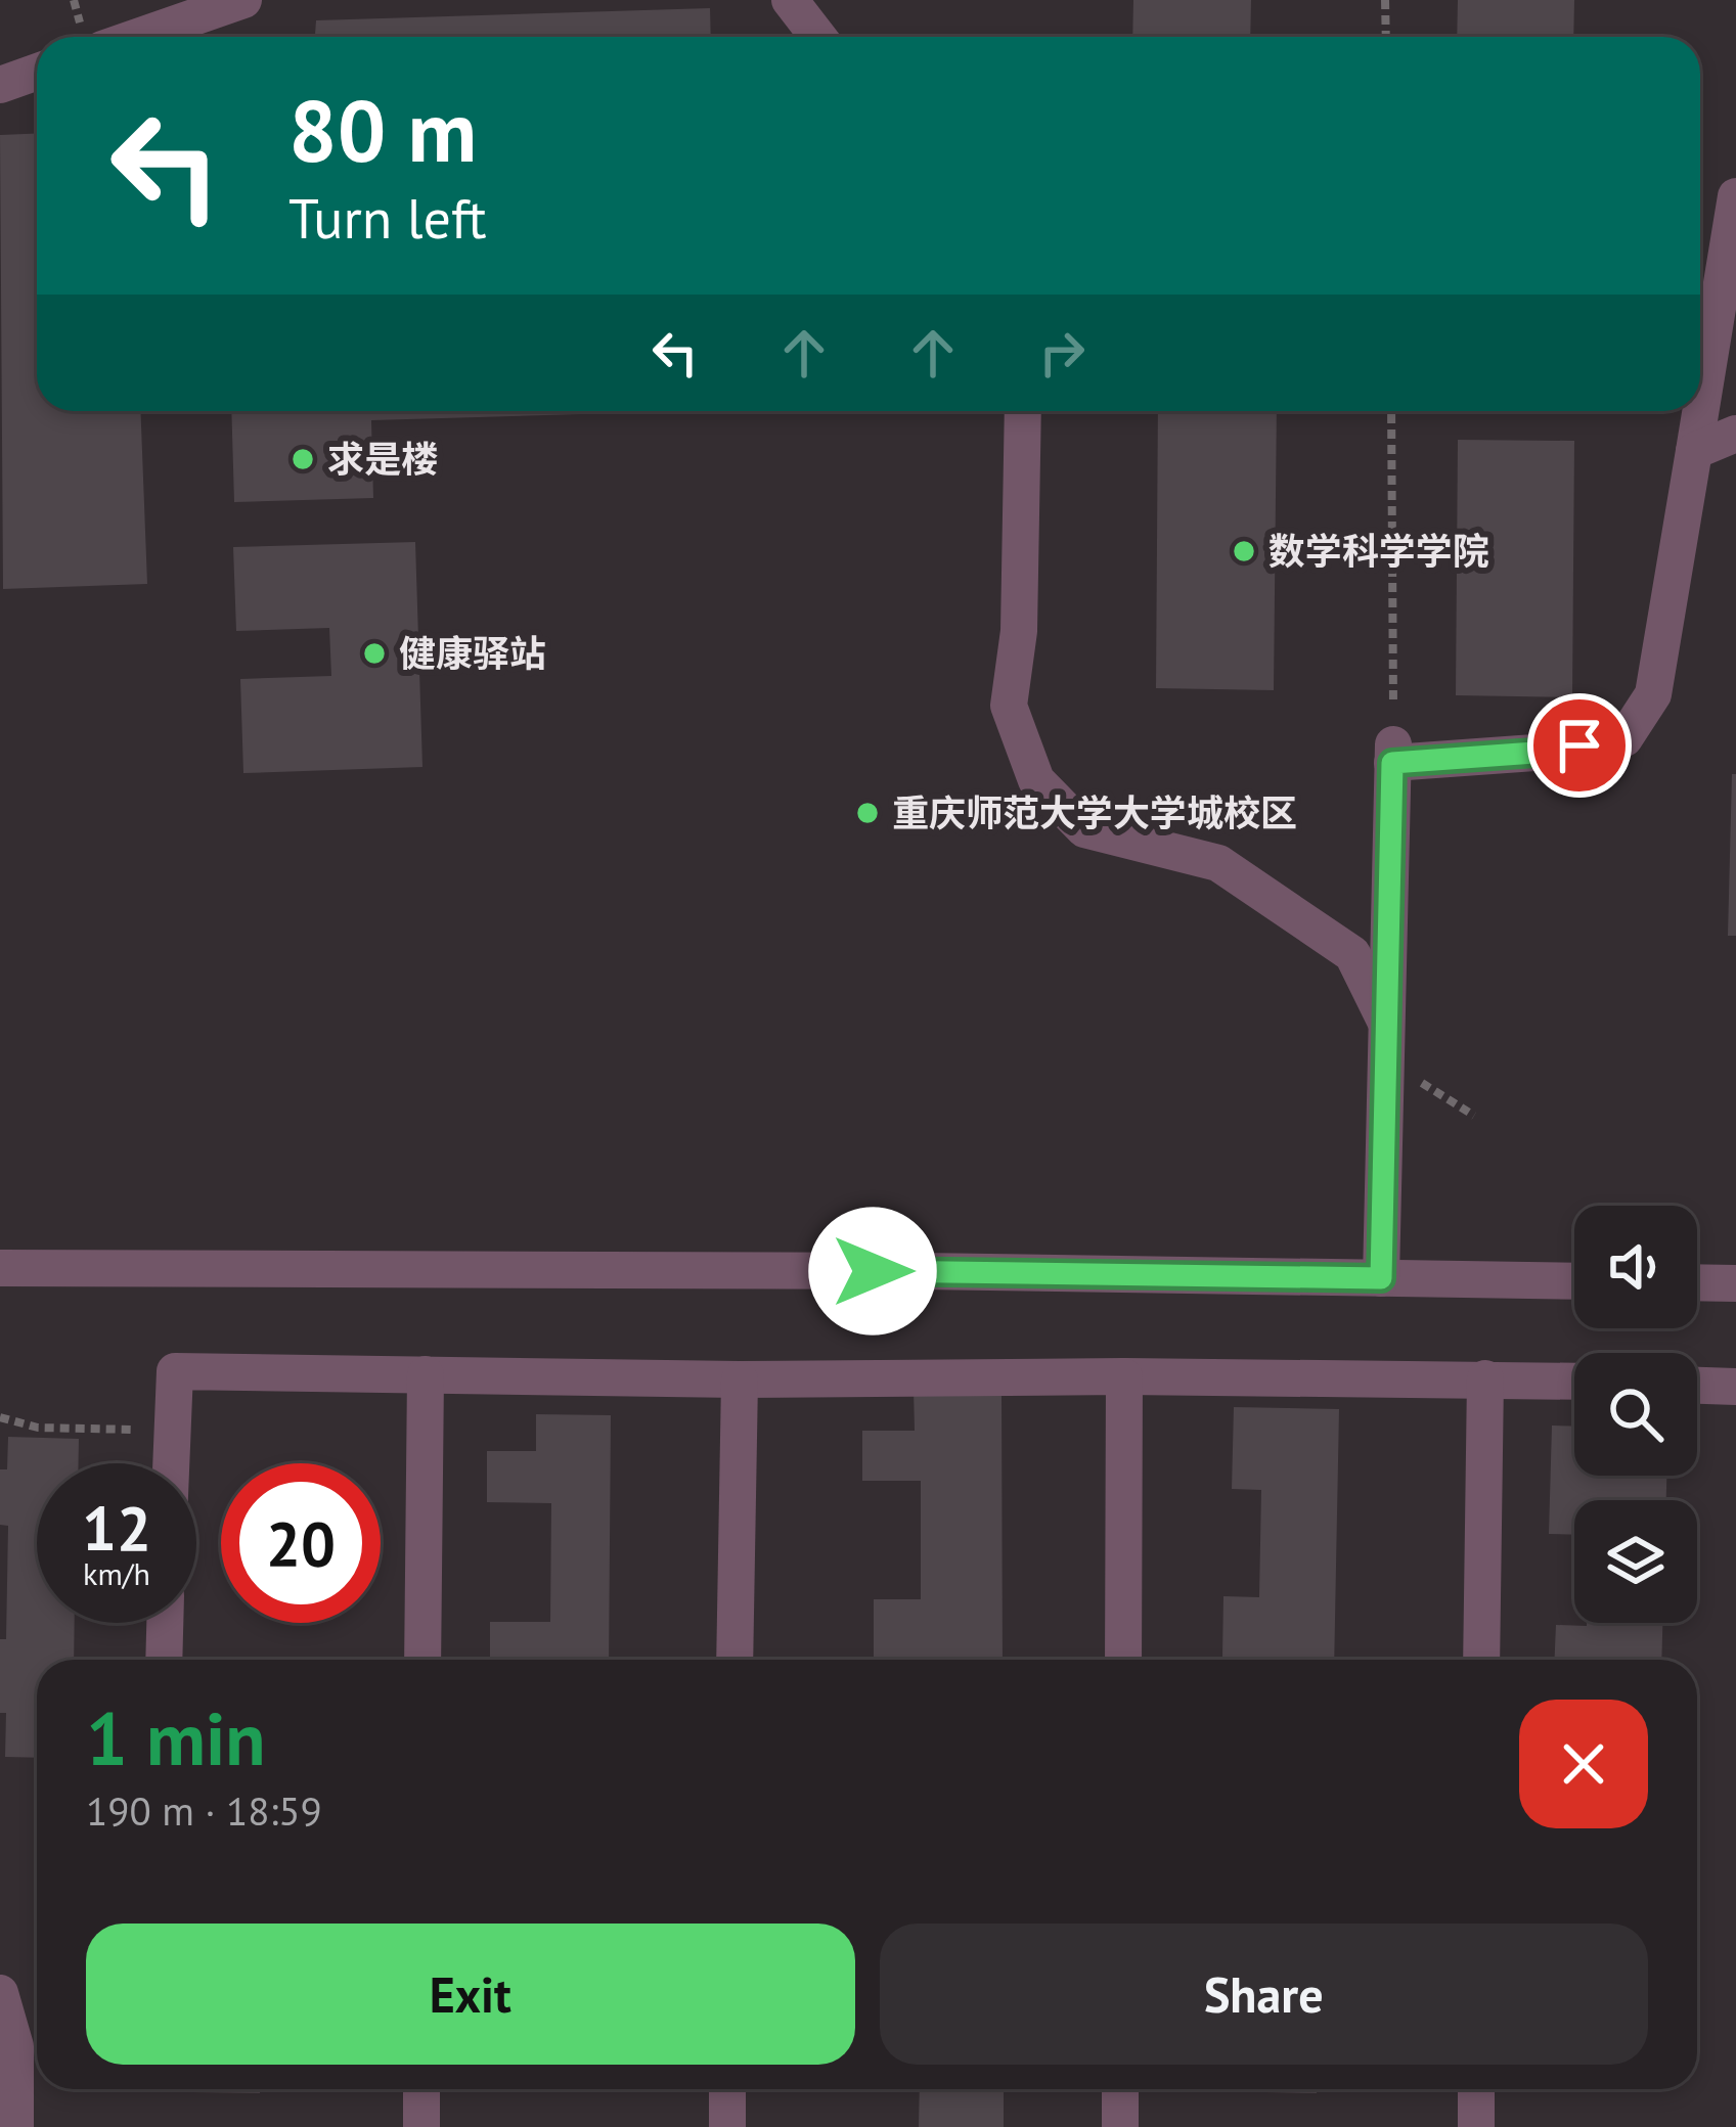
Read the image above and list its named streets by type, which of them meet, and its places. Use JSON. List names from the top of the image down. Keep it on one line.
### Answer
{"places":["求是楼","数学科学学院","健康驿站","重庆师范大学大学城校区"],"page":{"turn":["80 m","Turn left"],"speed":"12 km/h","limit":"20","heading":["1 min","190 m · 18:59"],"buttons":["Exit","Share"]}}
